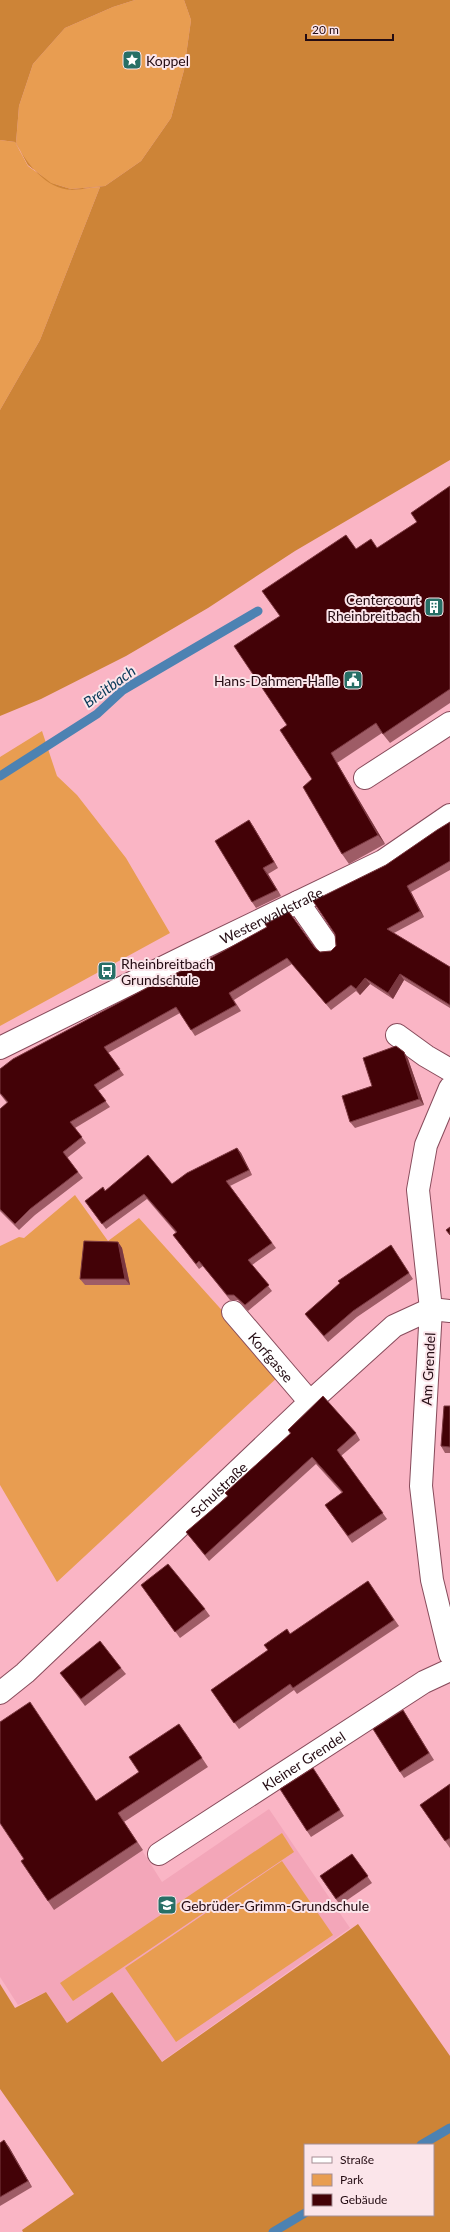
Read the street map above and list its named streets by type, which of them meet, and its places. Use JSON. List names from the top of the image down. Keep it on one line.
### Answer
{"streets":{"street":["Westerwaldstraße","Korfgasse","Am Grendel","Schulstraße","Kleiner Grendel"]},"crossings":[["Korfgasse","Schulstraße"],["Am Grendel","Schulstraße"]],"water":["Breitbach"],"places":{"place":["Koppel"],"building":["Centercourt Rheinbreitbach"],"public building":["Hans-Dahmen-Halle"],"bus stop":["Rheinbreitbach Grundschule"],"school or university":["Gebrüder-Grimm-Grundschule"]},"legend":["Straße","Park","Gebäude"],"scale_bar":"20 m"}
